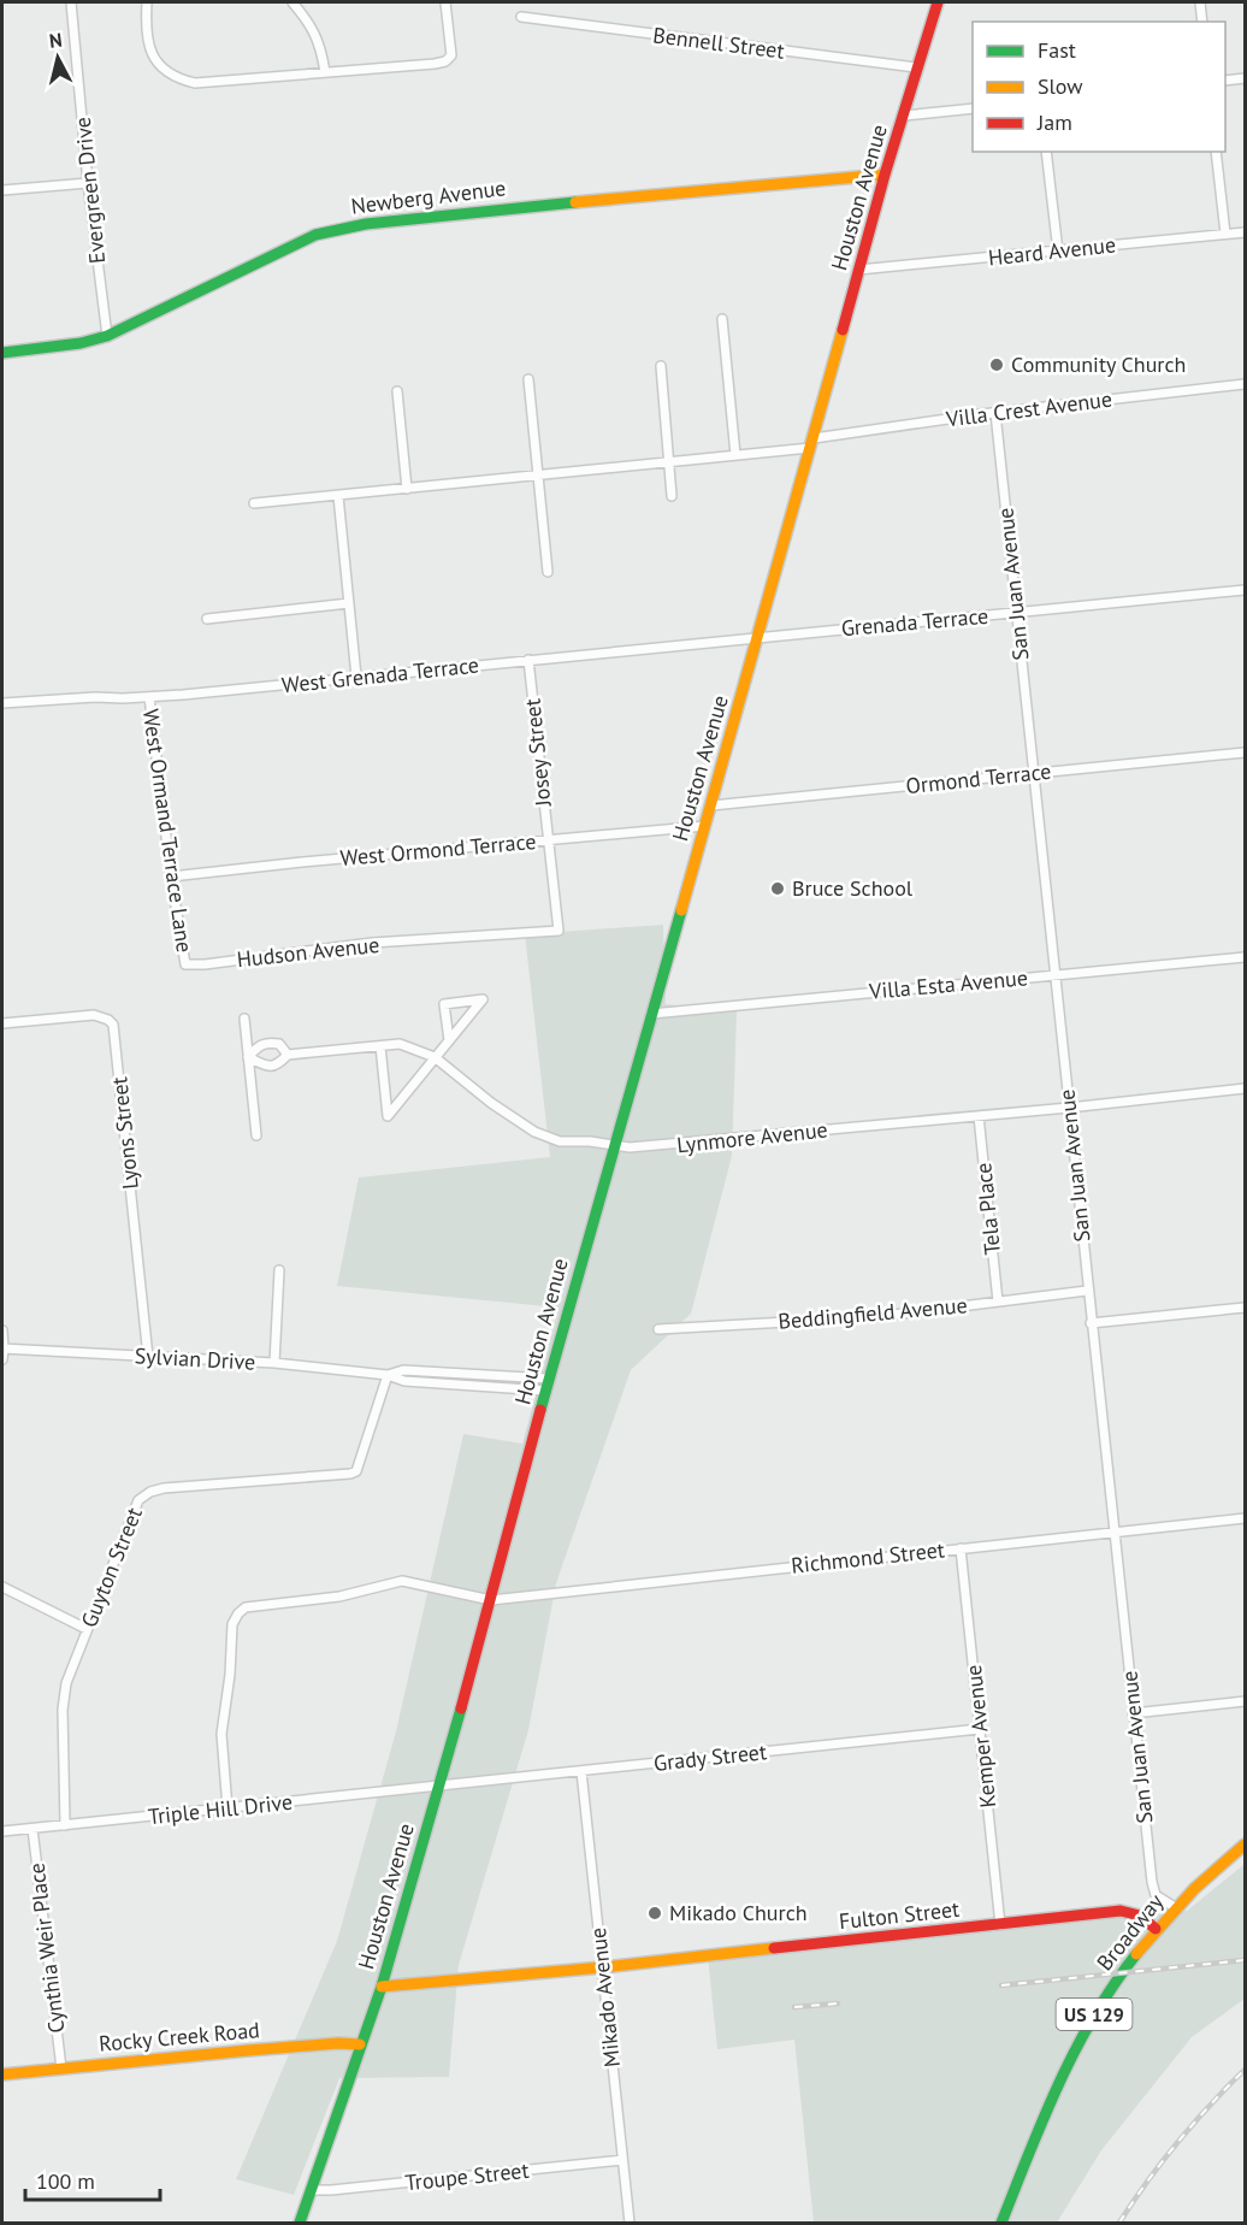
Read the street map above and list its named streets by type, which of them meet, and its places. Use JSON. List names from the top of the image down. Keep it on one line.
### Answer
{"streets":{"street":["Bennell Street","Evergreen Drive","Newberg Avenue","Houston Avenue","Heard Avenue","Villa Crest Avenue","San Juan Avenue","Grenada Terrace","West Grenada Terrace","Josey Street","Ormond Terrace","West Ormand Terrace Lane","West Ormond Terrace","Hudson Avenue","Villa Esta Avenue","Lyons Street","Lynmore Avenue","Tela Place","Beddingfield Avenue","Sylvian Drive","Richmond Street","Guyton Street","Kemper Avenue","Grady Street","Triple Hill Drive","Fulton Street","Broadway","Cynthia Weir Place","Mikado Avenue","US 129","Rocky Creek Road","Troupe Street"]},"crossings":[["Bennell Street","Houston Avenue"],["Evergreen Drive","Newberg Avenue"],["Newberg Avenue","Houston Avenue"],["Houston Avenue","Heard Avenue"],["Houston Avenue","Villa Crest Avenue"],["Houston Avenue","Grenada Terrace"],["Houston Avenue","West Grenada Terrace"],["Houston Avenue","Ormond Terrace"],["Houston Avenue","West Ormond Terrace"],["Houston Avenue","Villa Esta Avenue"],["Houston Avenue","Lynmore Avenue"],["Houston Avenue","Sylvian Drive"],["Houston Avenue","Richmond Street"],["Houston Avenue","Grady Street"],["Houston Avenue","Triple Hill Drive"],["Houston Avenue","Fulton Street"],["Houston Avenue","Rocky Creek Road"],["Houston Avenue","Troupe Street"],["Villa Crest Avenue","San Juan Avenue"],["San Juan Avenue","Grenada Terrace"],["San Juan Avenue","Ormond Terrace"],["San Juan Avenue","Villa Esta Avenue"],["San Juan Avenue","Lynmore Avenue"],["San Juan Avenue","Beddingfield Avenue"],["San Juan Avenue","Richmond Street"],["San Juan Avenue","Broadway"],["Grenada Terrace","West Grenada Terrace"],["West Grenada Terrace","Josey Street"],["West Grenada Terrace","West Ormand Terrace Lane"],["Josey Street","West Ormond Terrace"],["Josey Street","Hudson Avenue"],["West Ormand Terrace Lane","West Ormond Terrace"],["West Ormand Terrace Lane","Hudson Avenue"],["Lyons Street","Sylvian Drive"],["Lynmore Avenue","Tela Place"],["Tela Place","Beddingfield Avenue"],["Sylvian Drive","Guyton Street"],["Richmond Street","Kemper Avenue"],["Richmond Street","Triple Hill Drive"],["Guyton Street","Triple Hill Drive"],["Kemper Avenue","Grady Street"],["Kemper Avenue","Fulton Street"],["Grady Street","Triple Hill Drive"],["Grady Street","Mikado Avenue"],["Triple Hill Drive","Cynthia Weir Place"],["Fulton Street","Broadway"],["Fulton Street","Mikado Avenue"],["Cynthia Weir Place","Rocky Creek Road"],["Mikado Avenue","Troupe Street"]],"places":["Community Church","Bruce School","Mikado Church"],"legend":["Fast","Slow","Jam"],"scale_bar":"100 m","north":"top"}
